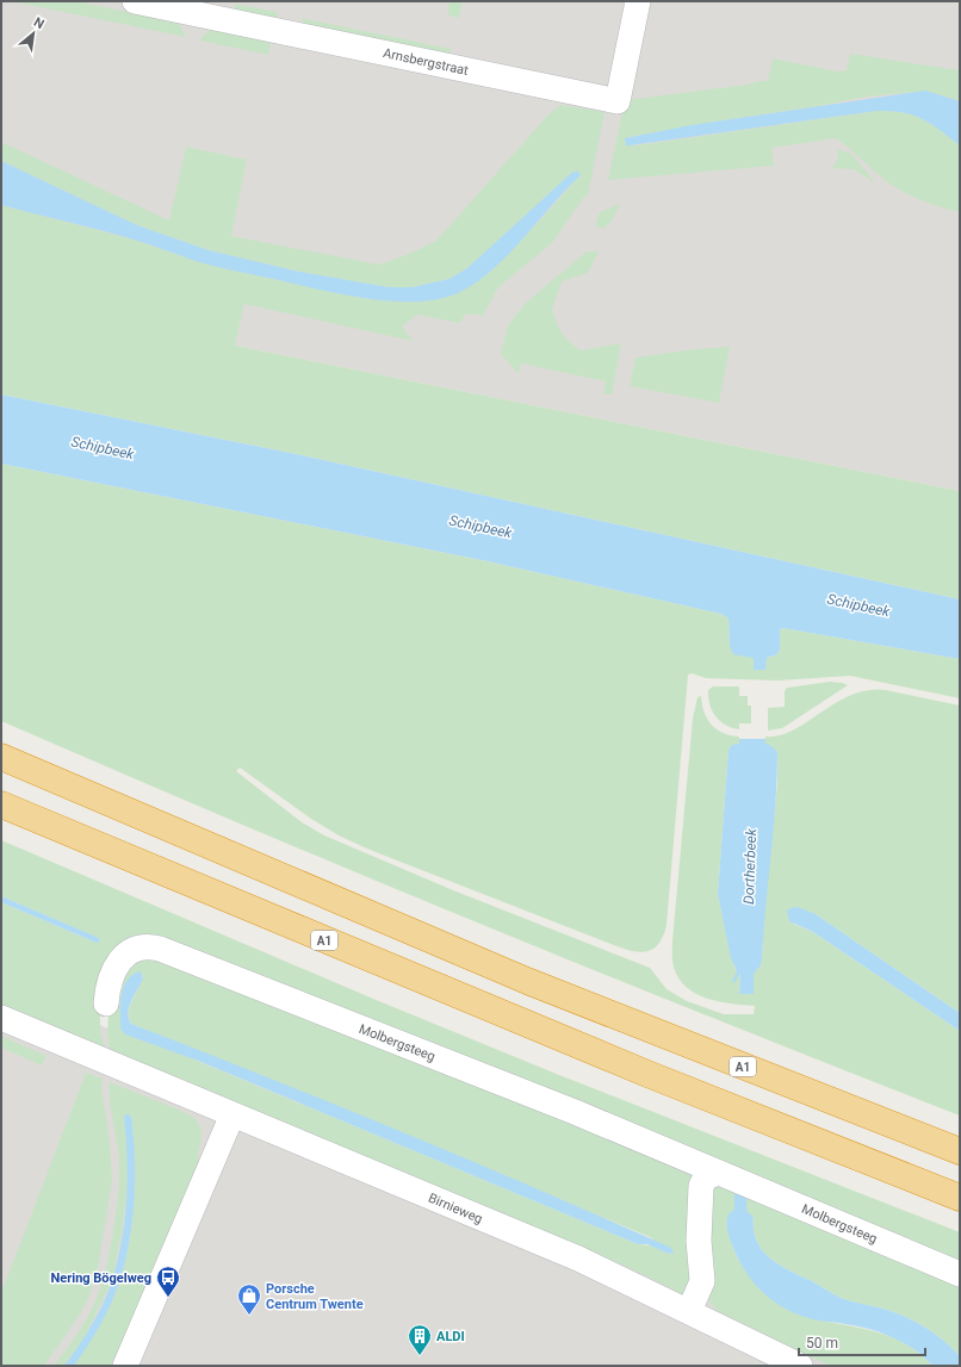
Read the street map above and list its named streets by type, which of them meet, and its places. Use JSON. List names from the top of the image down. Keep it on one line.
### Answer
{"streets":{"highway":["A1"],"street":["Arnsbergstraat","Molbergsteeg","Birnieweg"]},"water":["Schipbeek","Dortherbeek"],"places":{"bus stop":["Nering Bögelweg"],"shop":["Porsche Centrum Twente"],"building":["ALDI"]},"scale_bar":"50 m","north":"top right"}
